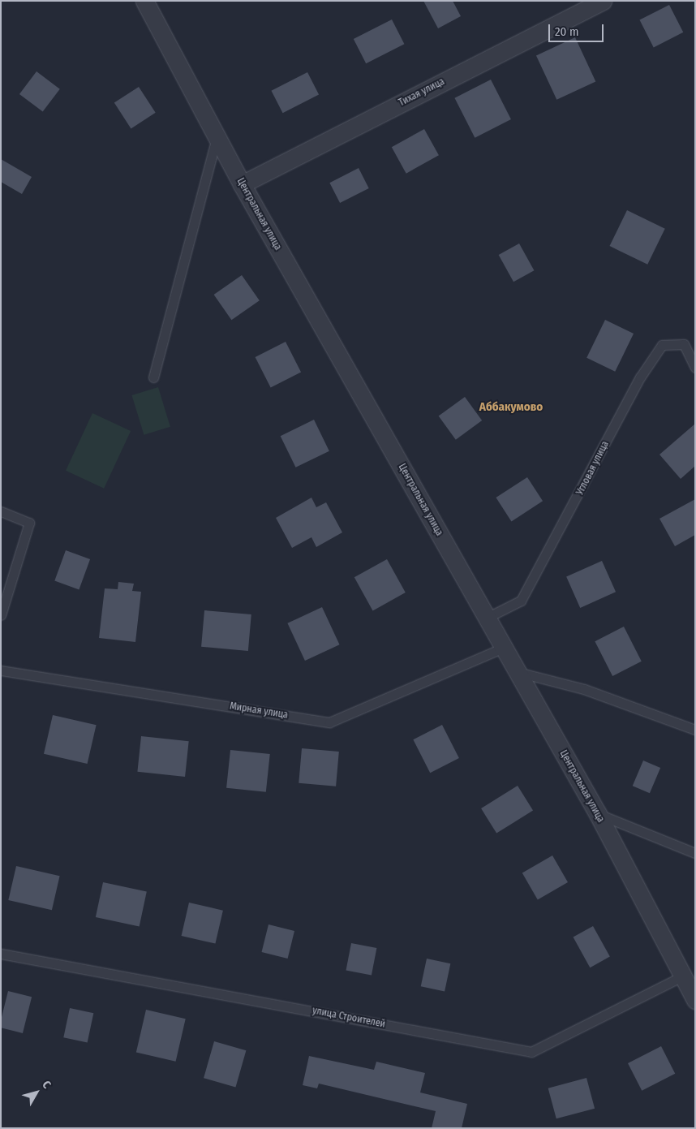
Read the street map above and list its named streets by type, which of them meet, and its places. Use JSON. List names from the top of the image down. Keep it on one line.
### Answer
{"streets":{"street":["Тихая улица","Центральная улица"],"lane":["Угловая улица","Мирная улица","улица Строителей"]},"crossings":[["Тихая улица","Центральная улица"],["Центральная улица","Угловая улица"],["Центральная улица","Мирная улица"],["Центральная улица","улица Строителей"]],"districts":["Аббакумово"],"scale_bar":"20 m","north":"top right"}
